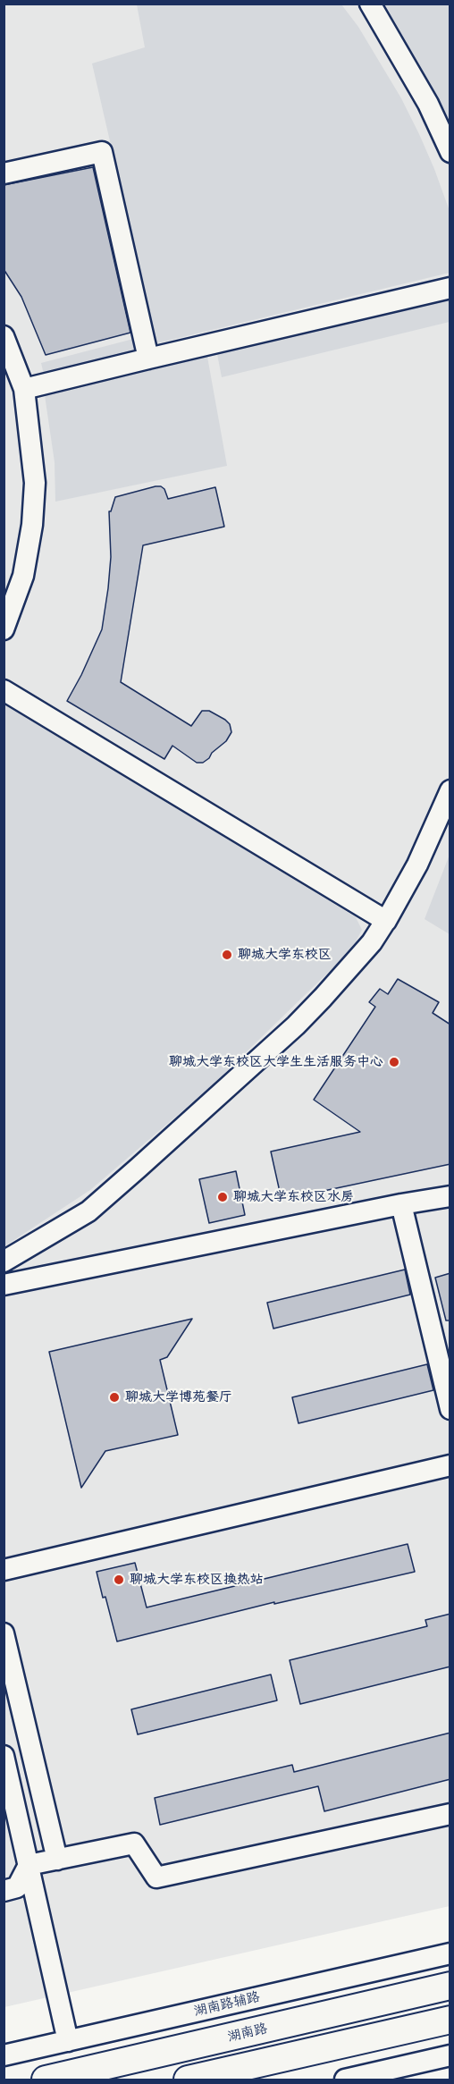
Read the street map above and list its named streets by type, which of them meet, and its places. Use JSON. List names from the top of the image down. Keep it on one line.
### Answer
{"streets":{"main road":["湖南路"],"street":["湖南路辅路"]},"places":["聊城大学东校区","聊城大学东校区大学生生活服务中心","聊城大学东校区水房","聊城大学博苑餐厅","聊城大学东校区换热站"]}
